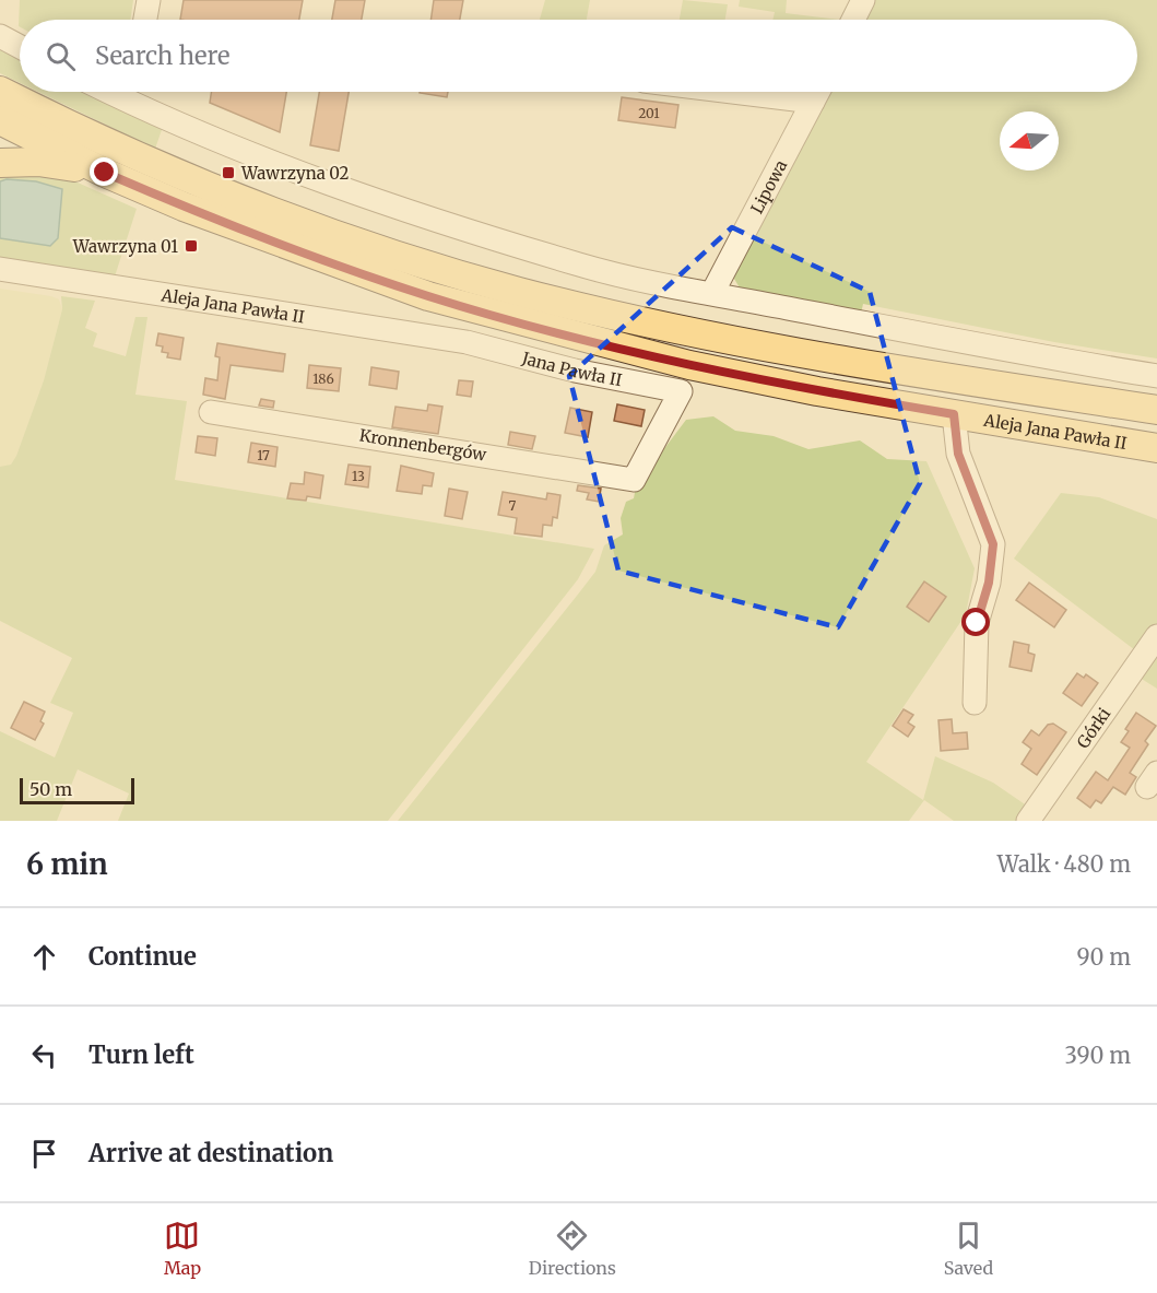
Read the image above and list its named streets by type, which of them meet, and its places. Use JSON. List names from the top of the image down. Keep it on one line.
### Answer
{"streets":{"main road":["Aleja Jana Pawła II"],"street":["Lipowa","Jana Pawła II","Kronnenbergów","Górki"]},"crossings":[["Aleja Jana Pawła II","Jana Pawła II"],["Jana Pawła II","Kronnenbergów"]],"places":{"transit":["Wawrzyna 02","Wawrzyna 01"]},"house_numbers":["201","186","17","13","7"],"scale_bar":"50 m","north":"left","page":{"search":"Search here","scale":"50 m","heading":["6 min","Walk · 480 m"],"list":[["Continue","90 m"],["Turn left","390 m"],"Arrive at destination"],"nav":["Map","Directions","Saved"]}}
